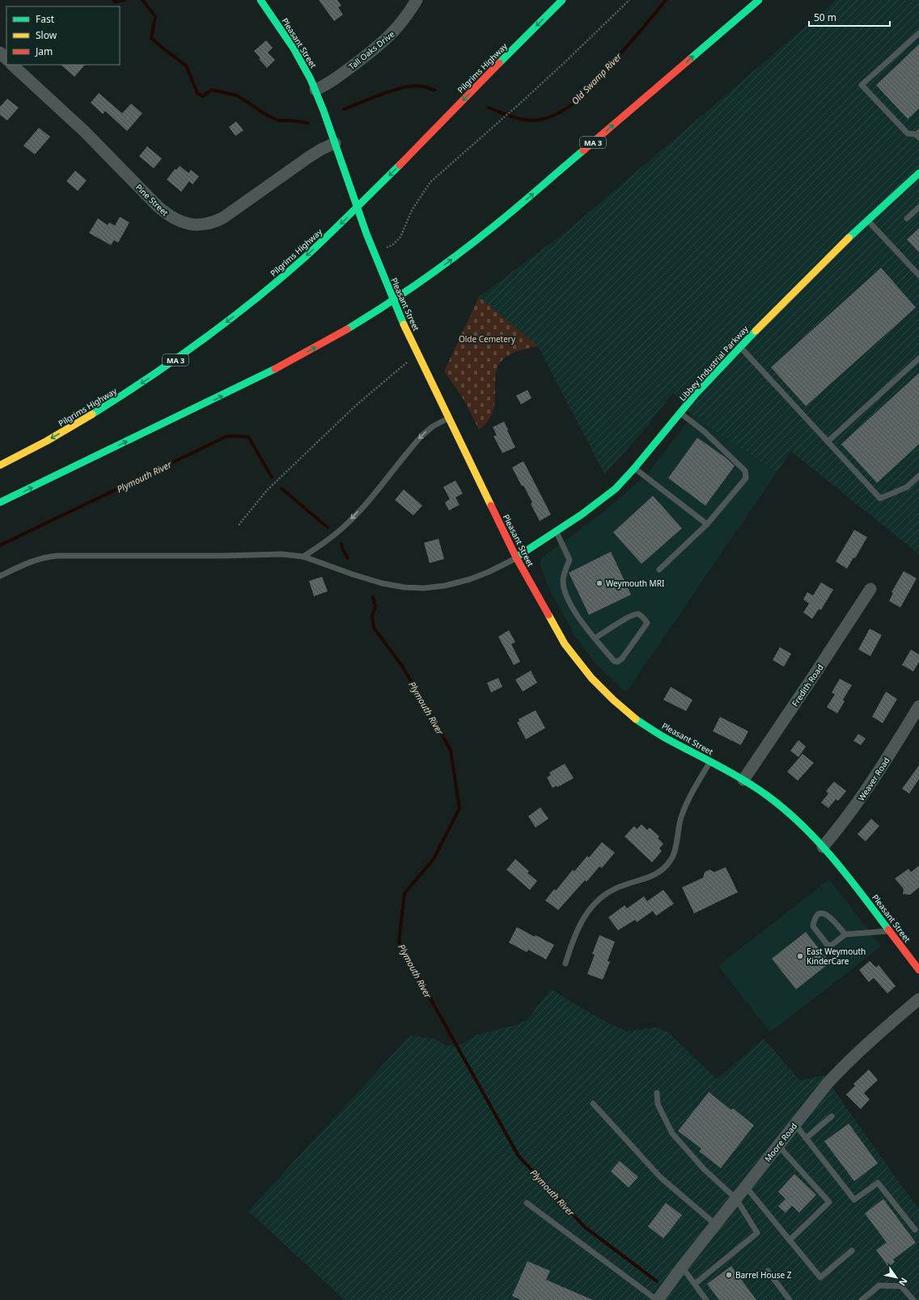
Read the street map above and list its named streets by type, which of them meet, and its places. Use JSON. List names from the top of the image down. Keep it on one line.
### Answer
{"streets":{"main road":["Pleasant Street","Pilgrims Highway","MA 3","Libbey Industrial Parkway"],"street":["Tall Oaks Drive","Pine Street","Fredith Road","Weaver Road","Moore Road"]},"crossings":[["Pleasant Street","Tall Oaks Drive"],["Pleasant Street","Pine Street"],["Pleasant Street","Libbey Industrial Parkway"],["Pleasant Street","Fredith Road"],["Pleasant Street","Weaver Road"]],"water":["Old Swamp River","Plymouth River"],"parks":["Olde Cemetery"],"places":["Weymouth MRI","East Weymouth KinderCare","Barrel House Z"],"legend":["Fast","Slow","Jam"],"scale_bar":"50 m","north":"bottom right"}
